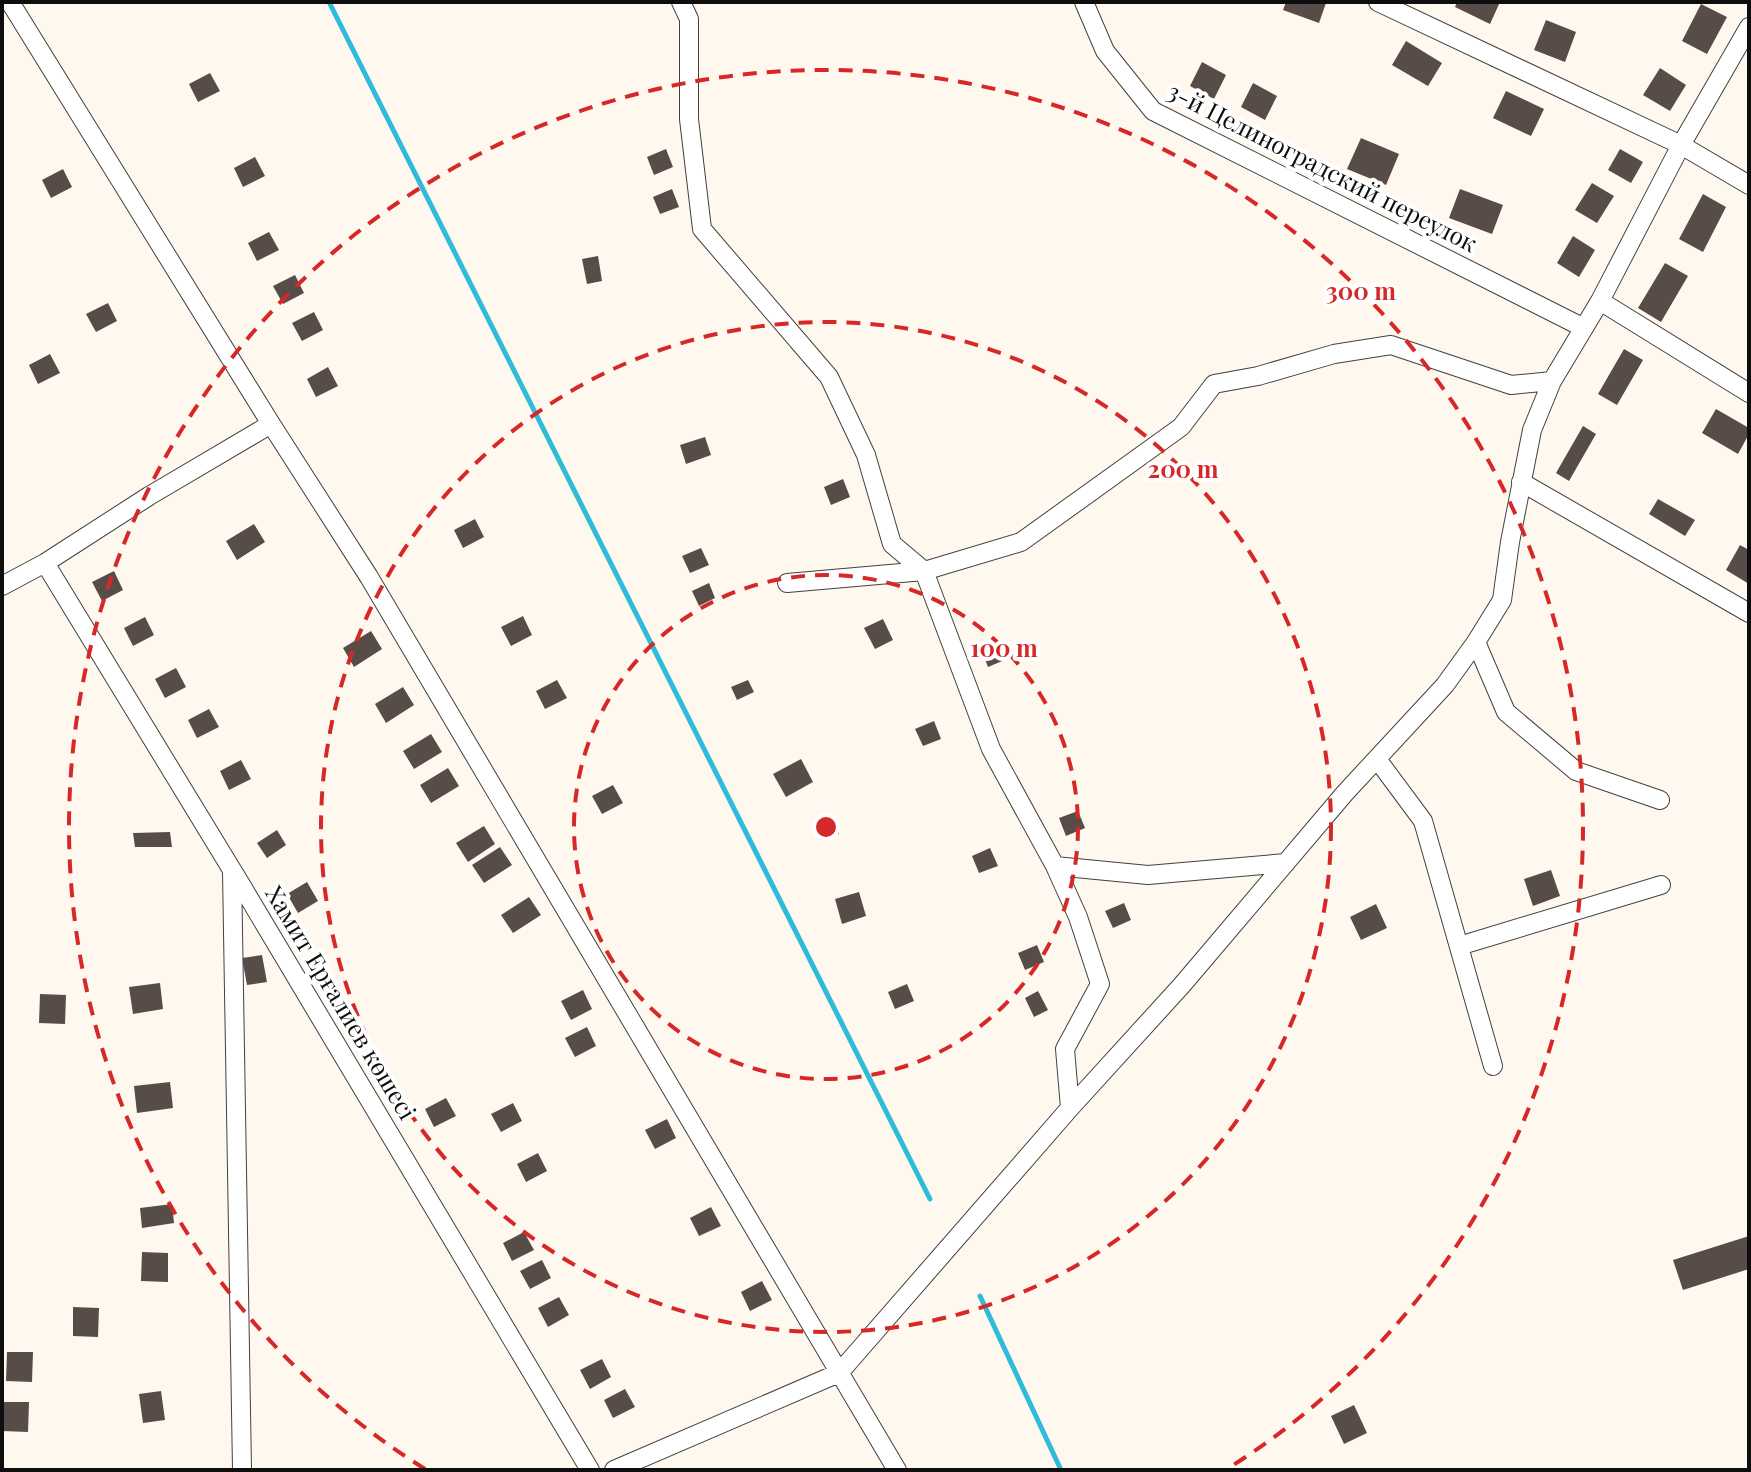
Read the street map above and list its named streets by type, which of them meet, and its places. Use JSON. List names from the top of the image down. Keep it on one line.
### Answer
{"streets":{"street":["3-й Целиноградский переулок","Хамит Ерғалиев көшесі"]},"rings":["300 m","200 m","100 m"]}
